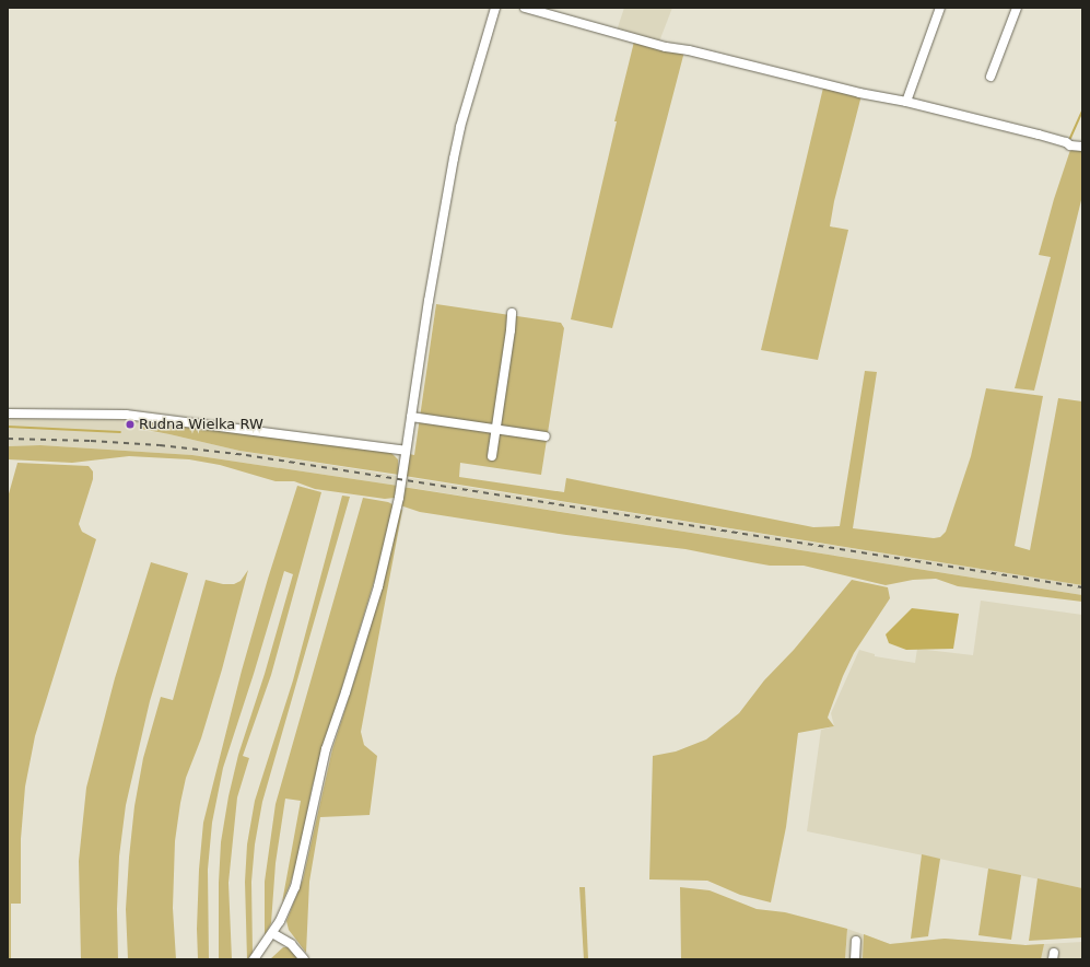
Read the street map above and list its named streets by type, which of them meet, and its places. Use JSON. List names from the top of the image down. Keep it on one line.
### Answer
{"places":["Rudna Wielka RW"]}
